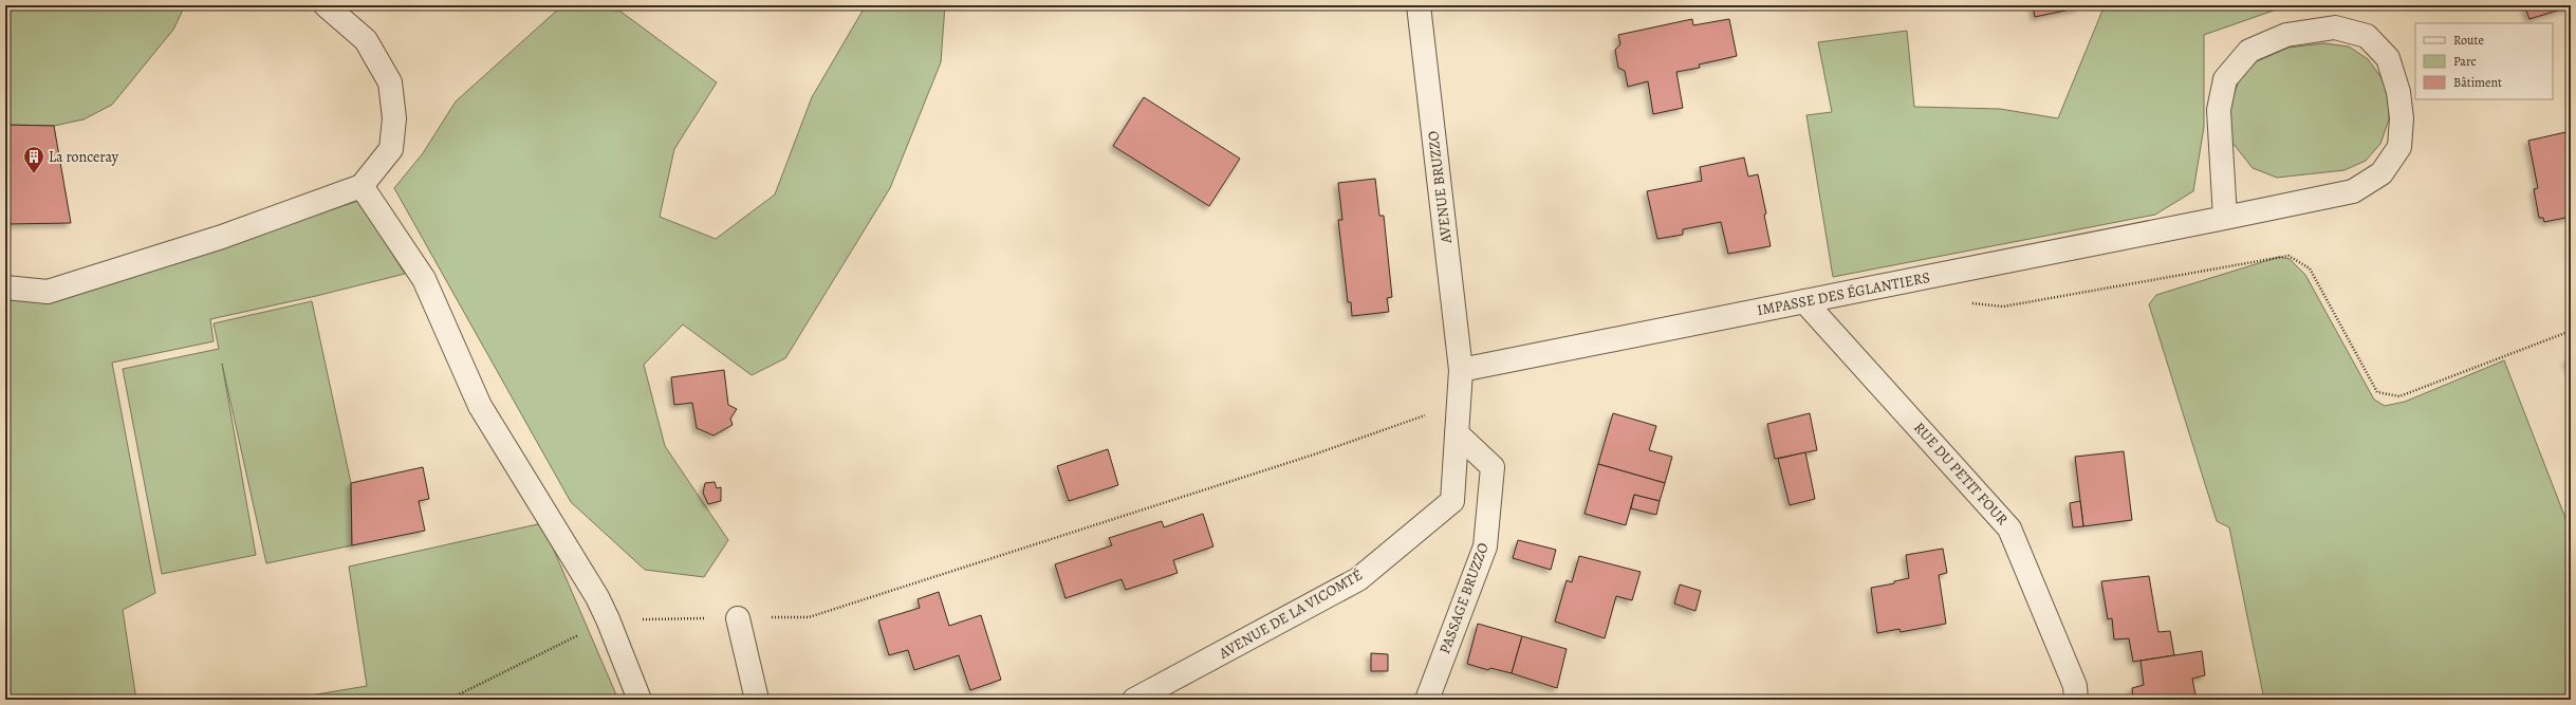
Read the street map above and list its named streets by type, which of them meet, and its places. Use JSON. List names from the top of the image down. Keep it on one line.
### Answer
{"streets":{"street":["AVENUE BRUZZO","IMPASSE DES ÉGLANTIERS","RUE DU PETIT FOUR","PASSAGE BRUZZO","AVENUE DE LA VICOMTÉ"]},"crossings":[["AVENUE BRUZZO","IMPASSE DES ÉGLANTIERS"],["AVENUE BRUZZO","AVENUE DE LA VICOMTÉ"],["IMPASSE DES ÉGLANTIERS","RUE DU PETIT FOUR"],["IMPASSE DES ÉGLANTIERS","AVENUE DE LA VICOMTÉ"],["PASSAGE BRUZZO","AVENUE DE LA VICOMTÉ"]],"places":{"building":["La ronceray"]},"legend":["Route","Parc","Bâtiment"]}
